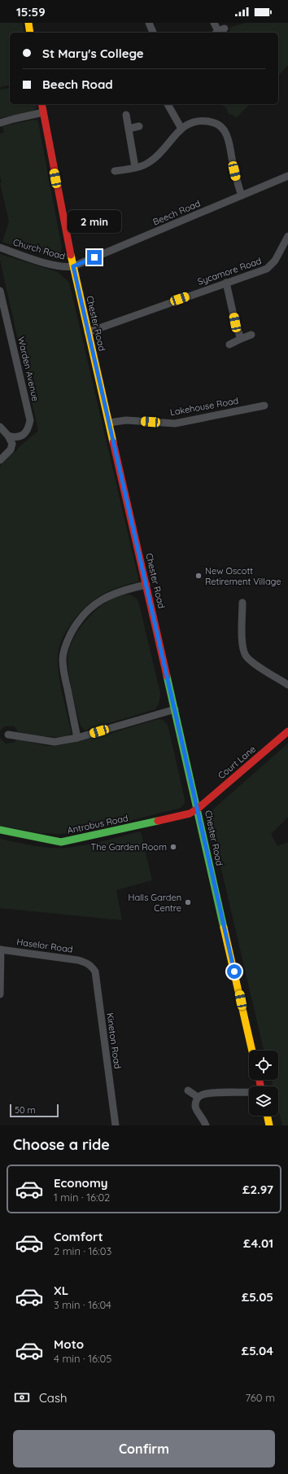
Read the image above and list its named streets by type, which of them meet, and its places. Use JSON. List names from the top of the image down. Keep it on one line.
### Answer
{"streets":{"main road":["Chester Road","Court Lane","Antrobus Road"],"street":["Beech Road","Church Road","Sycamore Road","Warden Avenue","Lakehouse Road","Haselor Road","Kineton Road"]},"crossings":[["Beech Road","Church Road"],["Beech Road","Chester Road"],["Church Road","Chester Road"],["Sycamore Road","Chester Road"],["Chester Road","Lakehouse Road"],["Chester Road","Court Lane"],["Chester Road","Antrobus Road"],["Court Lane","Antrobus Road"],["Haselor Road","Kineton Road"]],"places":["New Oscott Retirement Village","The Garden Room","Halls Garden Centre"],"scale_bar":"50 m","page":{"status":"15:59","banner":["St Mary's College","Beech Road"],"bubble":"2 min","scale":"50 m","heading":"Choose a ride","list":[{"name":"Economy","note":"1 min · 16:02","value":"£2.97"},{"name":"Comfort","note":"2 min · 16:03","value":"£4.01"},{"name":"XL","note":"3 min · 16:04","value":"£5.05"},{"name":"Moto","note":"4 min · 16:05","value":"£5.04"}],"pay":["Cash","760 m"],"buttons":"Confirm"}}
